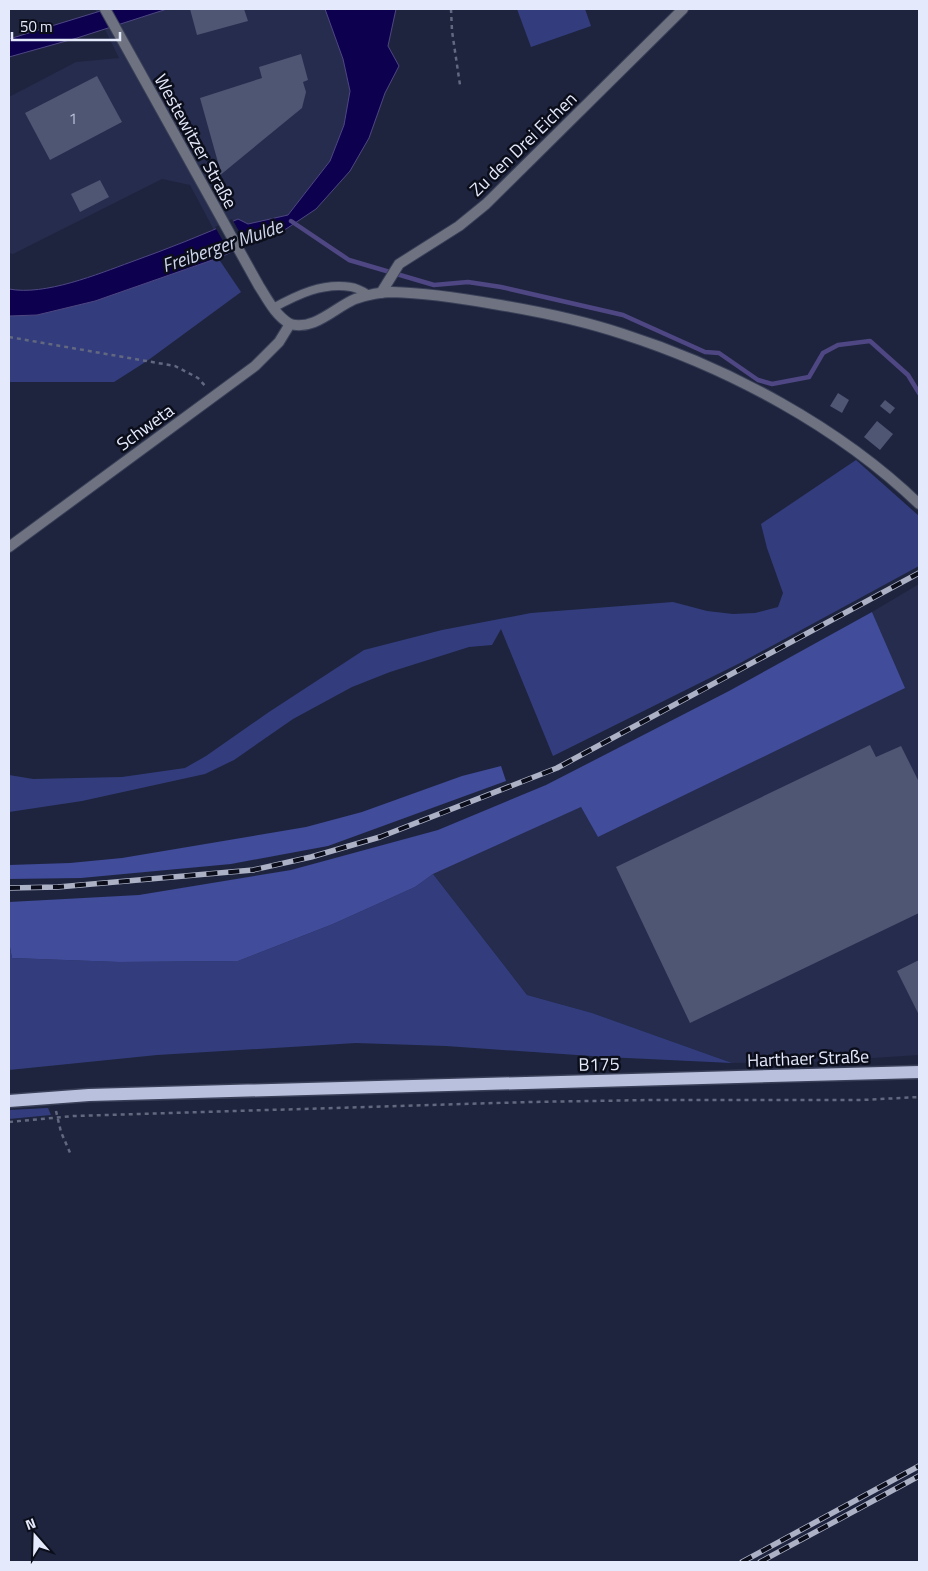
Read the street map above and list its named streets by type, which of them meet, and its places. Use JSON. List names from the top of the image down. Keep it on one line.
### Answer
{"streets":{"main road":["Harthaer Straße","B175"],"street":["Westewitzer Straße","Zu den Drei Eichen","Schweta"]},"crossings":[["Westewitzer Straße","Schweta"],["Harthaer Straße","B175"]],"water":["Freiberger Mulde"],"house_numbers":["1"],"scale_bar":"50 m","north":"top"}
